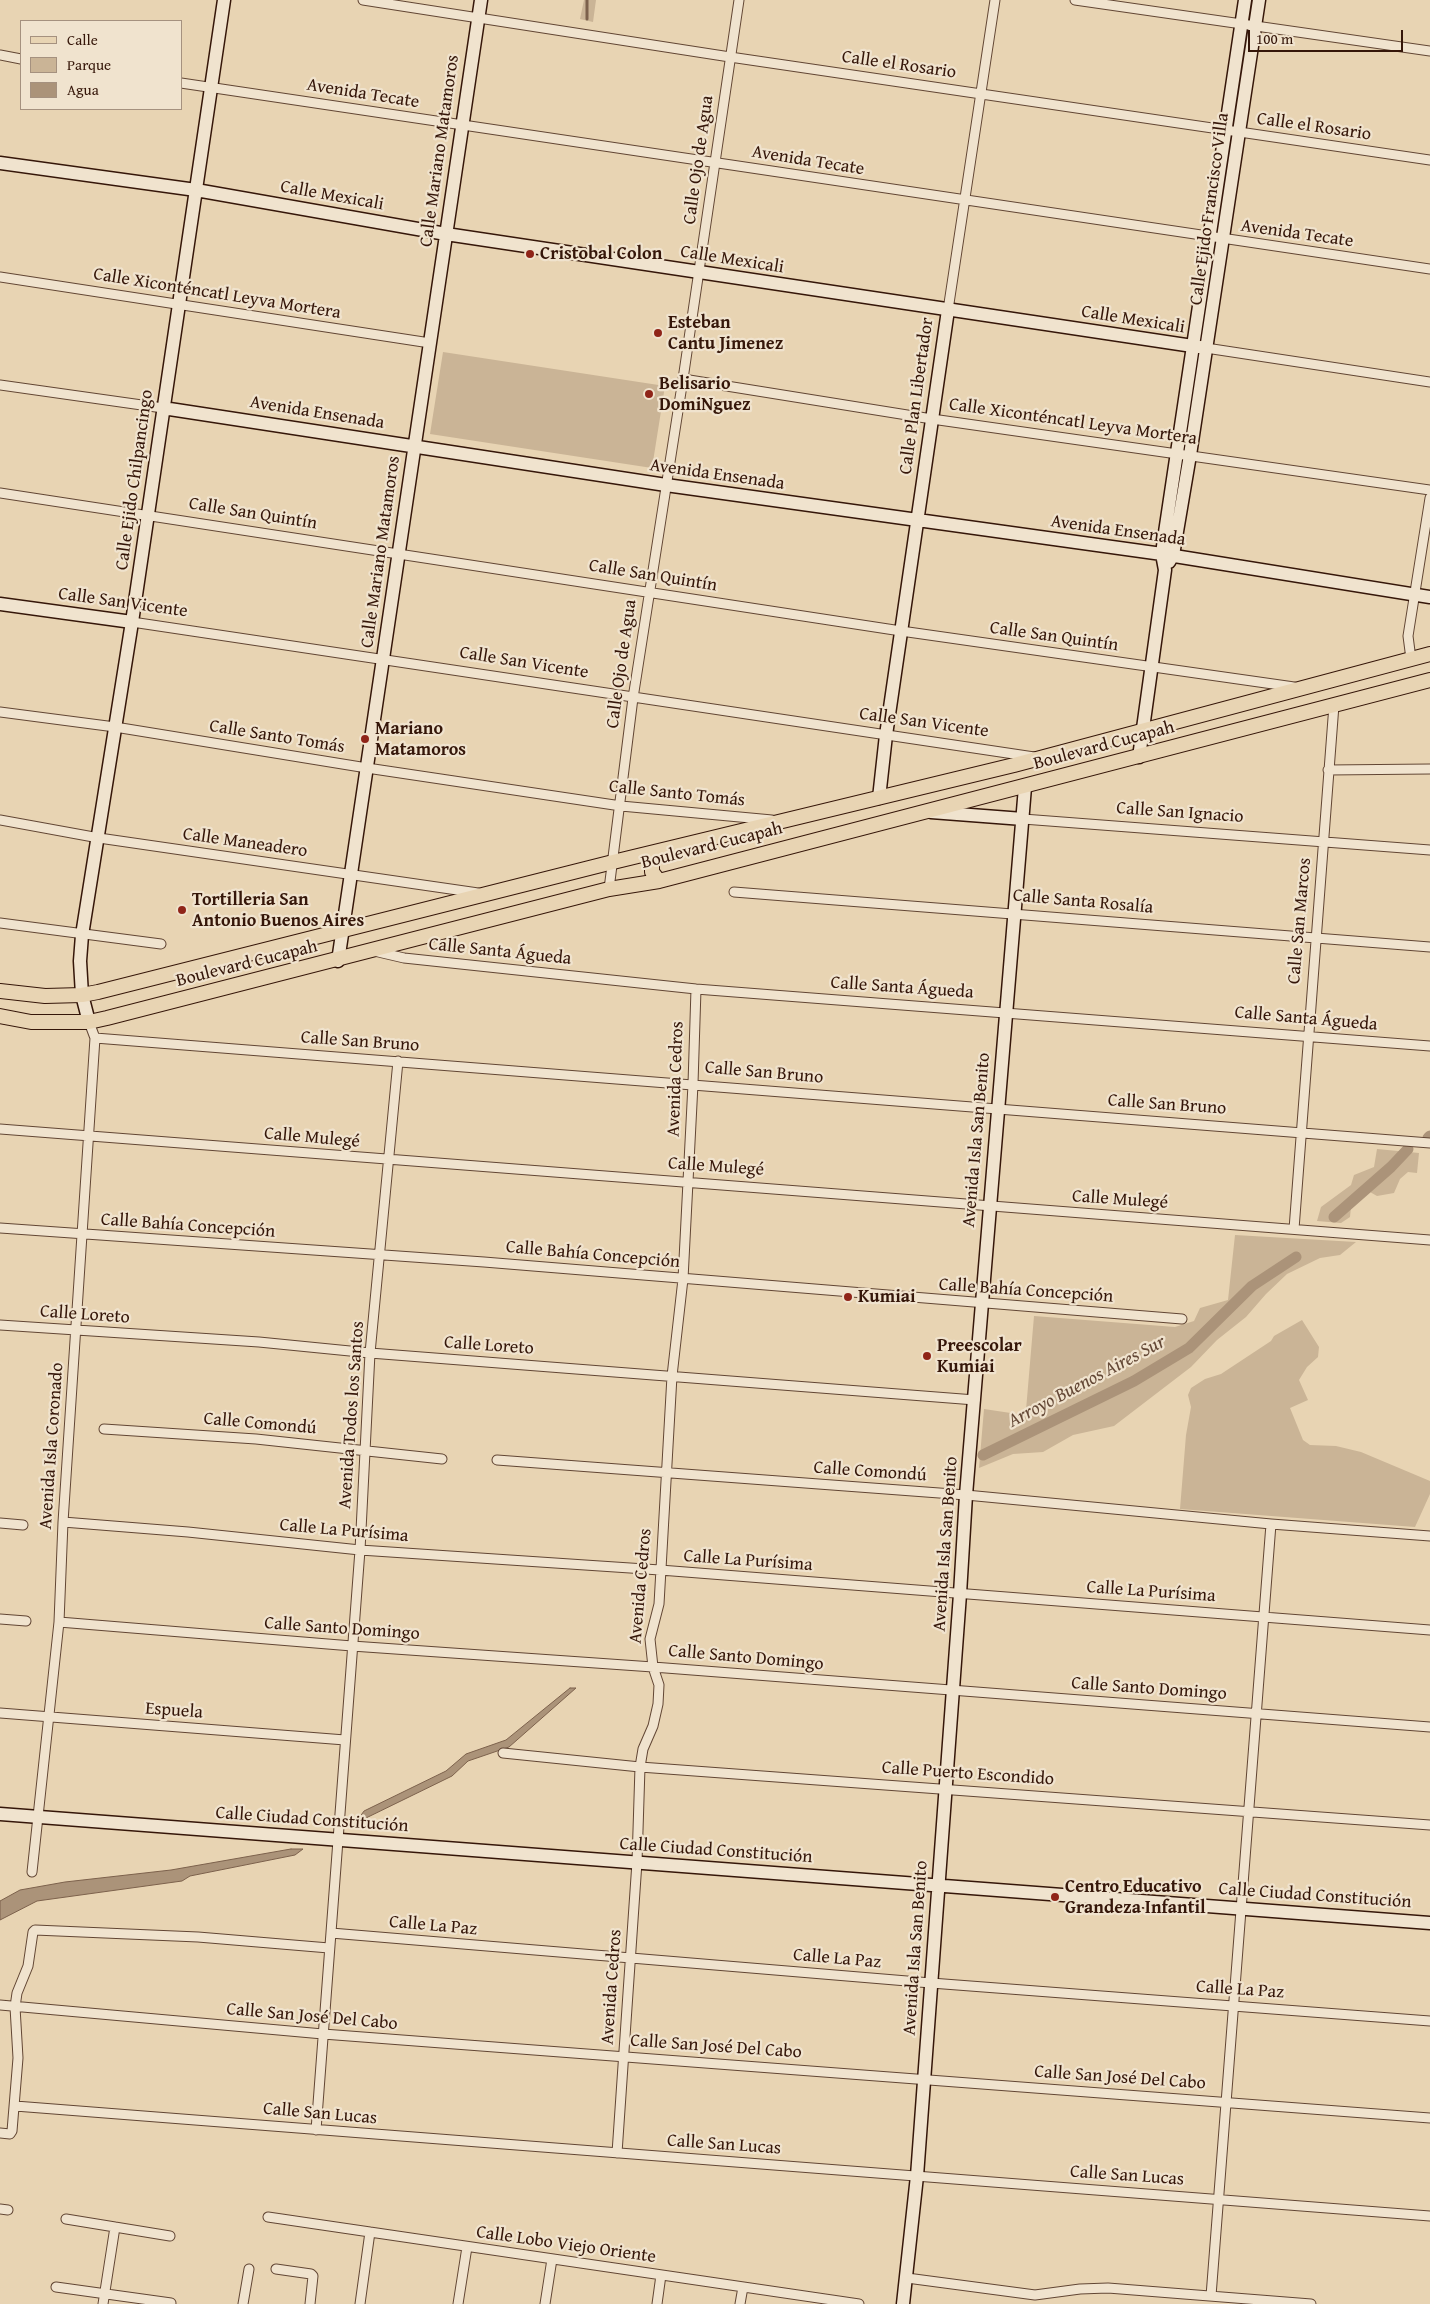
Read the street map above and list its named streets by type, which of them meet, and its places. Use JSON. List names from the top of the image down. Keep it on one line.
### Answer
{"streets":{"main road":["Boulevard Cucapah"],"street":["Calle el Rosario","Avenida Tecate","Calle Mariano Matamoros","Calle Ojo de Agua","Calle Mexicali","Calle Ejido Francisco Villa","Calle Xiconténcatl Leyva Mortera","Calle Plan Libertador","Avenida Ensenada","Calle Ejido Chilpancingo","Calle San Quintín","Calle San Vicente","Calle Santo Tomás","Calle San Ignacio","Calle Maneadero","Calle Santa Rosalía","Calle San Marcos","Calle Santa Águeda","Calle San Bruno","Avenida Cedros","Calle Mulegé","Avenida Isla San Benito","Calle Bahía Concepción","Calle Loreto","Avenida Todos los Santos","Calle Comondú","Avenida Isla Coronado","Calle La Purísima","Calle Santo Domingo","Espuela","Calle Puerto Escondido","Calle Ciudad Constitución","Calle La Paz","Calle San José Del Cabo","Calle San Lucas","Calle Lobo Viejo Oriente"]},"crossings":[["Calle el Rosario","Calle Mariano Matamoros"],["Calle el Rosario","Calle Ojo de Agua"],["Calle el Rosario","Calle Ejido Francisco Villa"],["Calle el Rosario","Calle Plan Libertador"],["Avenida Tecate","Calle Mariano Matamoros"],["Avenida Tecate","Calle Ojo de Agua"],["Avenida Tecate","Calle Ejido Francisco Villa"],["Avenida Tecate","Calle Plan Libertador"],["Avenida Tecate","Calle Ejido Chilpancingo"],["Calle Mariano Matamoros","Calle Mexicali"],["Calle Mariano Matamoros","Calle Xiconténcatl Leyva Mortera"],["Calle Mariano Matamoros","Avenida Ensenada"],["Calle Mariano Matamoros","Calle San Quintín"],["Calle Mariano Matamoros","Calle San Vicente"],["Calle Mariano Matamoros","Calle Santo Tomás"],["Calle Mariano Matamoros","Boulevard Cucapah"],["Calle Mariano Matamoros","Calle Maneadero"],["Calle Ojo de Agua","Calle Mexicali"],["Calle Ojo de Agua","Calle Xiconténcatl Leyva Mortera"],["Calle Ojo de Agua","Avenida Ensenada"],["Calle Ojo de Agua","Calle San Quintín"],["Calle Ojo de Agua","Calle San Vicente"],["Calle Ojo de Agua","Calle Santo Tomás"],["Calle Ojo de Agua","Boulevard Cucapah"],["Calle Mexicali","Calle Ejido Francisco Villa"],["Calle Mexicali","Calle Plan Libertador"],["Calle Mexicali","Calle Ejido Chilpancingo"],["Calle Ejido Francisco Villa","Calle Xiconténcatl Leyva Mortera"],["Calle Ejido Francisco Villa","Avenida Ensenada"],["Calle Ejido Francisco Villa","Calle San Quintín"],["Calle Ejido Francisco Villa","Boulevard Cucapah"],["Calle Xiconténcatl Leyva Mortera","Calle Plan Libertador"],["Calle Xiconténcatl Leyva Mortera","Calle Ejido Chilpancingo"],["Calle Plan Libertador","Avenida Ensenada"],["Calle Plan Libertador","Calle San Quintín"],["Calle Plan Libertador","Calle San Vicente"],["Calle Plan Libertador","Boulevard Cucapah"],["Avenida Ensenada","Calle Ejido Chilpancingo"],["Calle Ejido Chilpancingo","Calle San Quintín"],["Calle Ejido Chilpancingo","Calle San Vicente"],["Calle Ejido Chilpancingo","Calle Santo Tomás"],["Calle Ejido Chilpancingo","Boulevard Cucapah"],["Calle Ejido Chilpancingo","Calle Maneadero"],["Calle Ejido Chilpancingo","Avenida Isla Coronado"],["Calle San Quintín","Boulevard Cucapah"],["Calle San Vicente","Boulevard Cucapah"],["Calle Santo Tomás","Boulevard Cucapah"],["Boulevard Cucapah","Calle San Ignacio"],["Boulevard Cucapah","Calle Maneadero"],["Boulevard Cucapah","Calle San Marcos"],["Boulevard Cucapah","Calle Santa Águeda"],["Boulevard Cucapah","Avenida Isla San Benito"],["Boulevard Cucapah","Avenida Isla Coronado"],["Calle San Ignacio","Calle San Marcos"],["Calle San Ignacio","Avenida Isla San Benito"],["Calle Santa Rosalía","Calle San Marcos"],["Calle Santa Rosalía","Avenida Isla San Benito"],["Calle San Marcos","Calle Santa Águeda"],["Calle San Marcos","Calle San Bruno"],["Calle San Marcos","Calle Mulegé"],["Calle Santa Águeda","Avenida Cedros"],["Calle Santa Águeda","Avenida Isla San Benito"],["Calle San Bruno","Avenida Cedros"],["Calle San Bruno","Avenida Isla San Benito"],["Calle San Bruno","Avenida Todos los Santos"],["Calle San Bruno","Avenida Isla Coronado"],["Avenida Cedros","Calle Mulegé"],["Avenida Cedros","Calle Bahía Concepción"],["Avenida Cedros","Calle Loreto"],["Avenida Cedros","Calle Comondú"],["Avenida Cedros","Calle La Purísima"],["Avenida Cedros","Calle Santo Domingo"],["Avenida Cedros","Calle Puerto Escondido"],["Avenida Cedros","Calle Ciudad Constitución"],["Avenida Cedros","Calle La Paz"],["Avenida Cedros","Calle San José Del Cabo"],["Avenida Cedros","Calle San Lucas"],["Calle Mulegé","Avenida Isla San Benito"],["Calle Mulegé","Avenida Todos los Santos"],["Calle Mulegé","Avenida Isla Coronado"],["Avenida Isla San Benito","Calle Bahía Concepción"],["Avenida Isla San Benito","Calle Loreto"],["Avenida Isla San Benito","Calle Comondú"],["Avenida Isla San Benito","Calle La Purísima"],["Avenida Isla San Benito","Calle Santo Domingo"],["Avenida Isla San Benito","Calle Puerto Escondido"],["Avenida Isla San Benito","Calle Ciudad Constitución"],["Avenida Isla San Benito","Calle La Paz"],["Avenida Isla San Benito","Calle San José Del Cabo"],["Avenida Isla San Benito","Calle San Lucas"],["Calle Bahía Concepción","Avenida Todos los Santos"],["Calle Bahía Concepción","Avenida Isla Coronado"],["Calle Loreto","Avenida Todos los Santos"],["Calle Loreto","Avenida Isla Coronado"],["Avenida Todos los Santos","Calle Comondú"],["Avenida Todos los Santos","Calle La Purísima"],["Avenida Todos los Santos","Calle Santo Domingo"],["Avenida Todos los Santos","Espuela"],["Avenida Todos los Santos","Calle Ciudad Constitución"],["Avenida Todos los Santos","Calle La Paz"],["Avenida Todos los Santos","Calle San José Del Cabo"],["Avenida Todos los Santos","Calle San Lucas"],["Avenida Isla Coronado","Calle La Purísima"],["Avenida Isla Coronado","Calle Santo Domingo"],["Avenida Isla Coronado","Espuela"],["Avenida Isla Coronado","Calle Ciudad Constitución"]],"water":["Arroyo Buenos Aires Sur"],"places":["Cristobal Colon","Esteban Cantu Jimenez","Belisario DomiNguez","Mariano Matamoros","Tortilleria San Antonio Buenos Aires","Kumiai","Preescolar Kumiai","Centro Educativo Grandeza Infantil"],"legend":["Calle","Parque","Agua"],"scale_bar":"100 m"}
